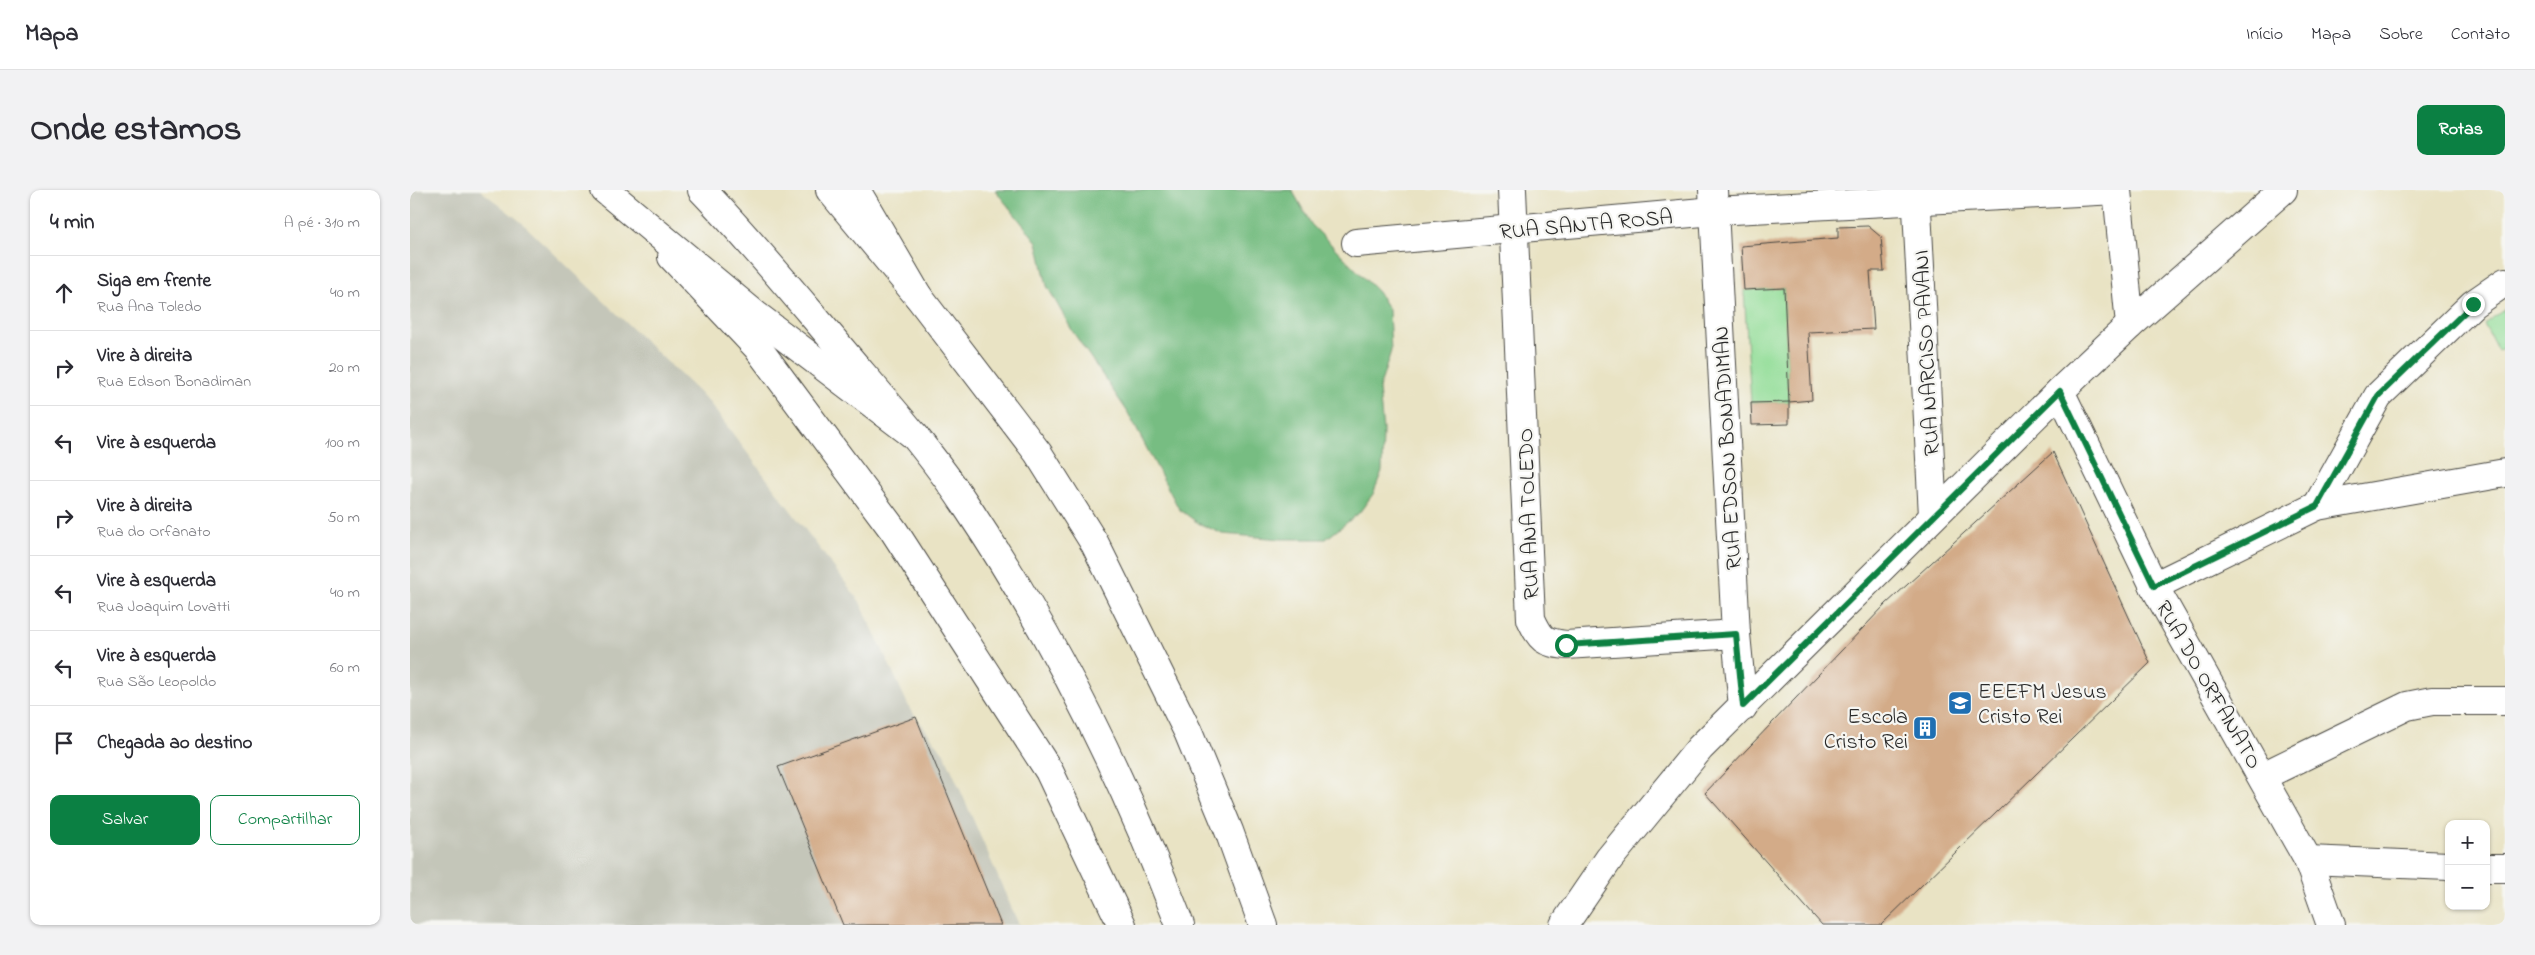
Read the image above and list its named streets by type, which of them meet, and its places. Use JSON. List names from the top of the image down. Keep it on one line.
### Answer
{"streets":{"main road":["RUA SANTA ROSA","RUA NARCISO PAVANI","RUA EDSON BONADIMAN","RUA ANA TOLEDO","RUA DO ORFANATO"]},"crossings":[["RUA SANTA ROSA","RUA NARCISO PAVANI"],["RUA SANTA ROSA","RUA EDSON BONADIMAN"],["RUA SANTA ROSA","RUA ANA TOLEDO"],["RUA EDSON BONADIMAN","RUA ANA TOLEDO"]],"places":{"school or university":["EEEFM Jesus Cristo Rei"],"building":["Escola Cristo Rei"]},"page":{"header":"Mapa","nav":["Início","Mapa","Sobre","Contato"],"title":"Onde estamos","buttons":["Rotas",["Salvar","Compartilhar"]],"heading":["4 min","A pé · 310 m"],"list":[["Siga em frente","Rua Ana Toledo","40 m"],["Vire à direita","Rua Edson Bonadiman","20 m"],["Vire à esquerda","100 m"],["Vire à direita","Rua do Orfanato","50 m"],["Vire à esquerda","Rua Joaquim Lovatti","40 m"],["Vire à esquerda","Rua São Leopoldo","60 m"],"Chegada ao destino"],"map_buttons":["+","−"]}}
